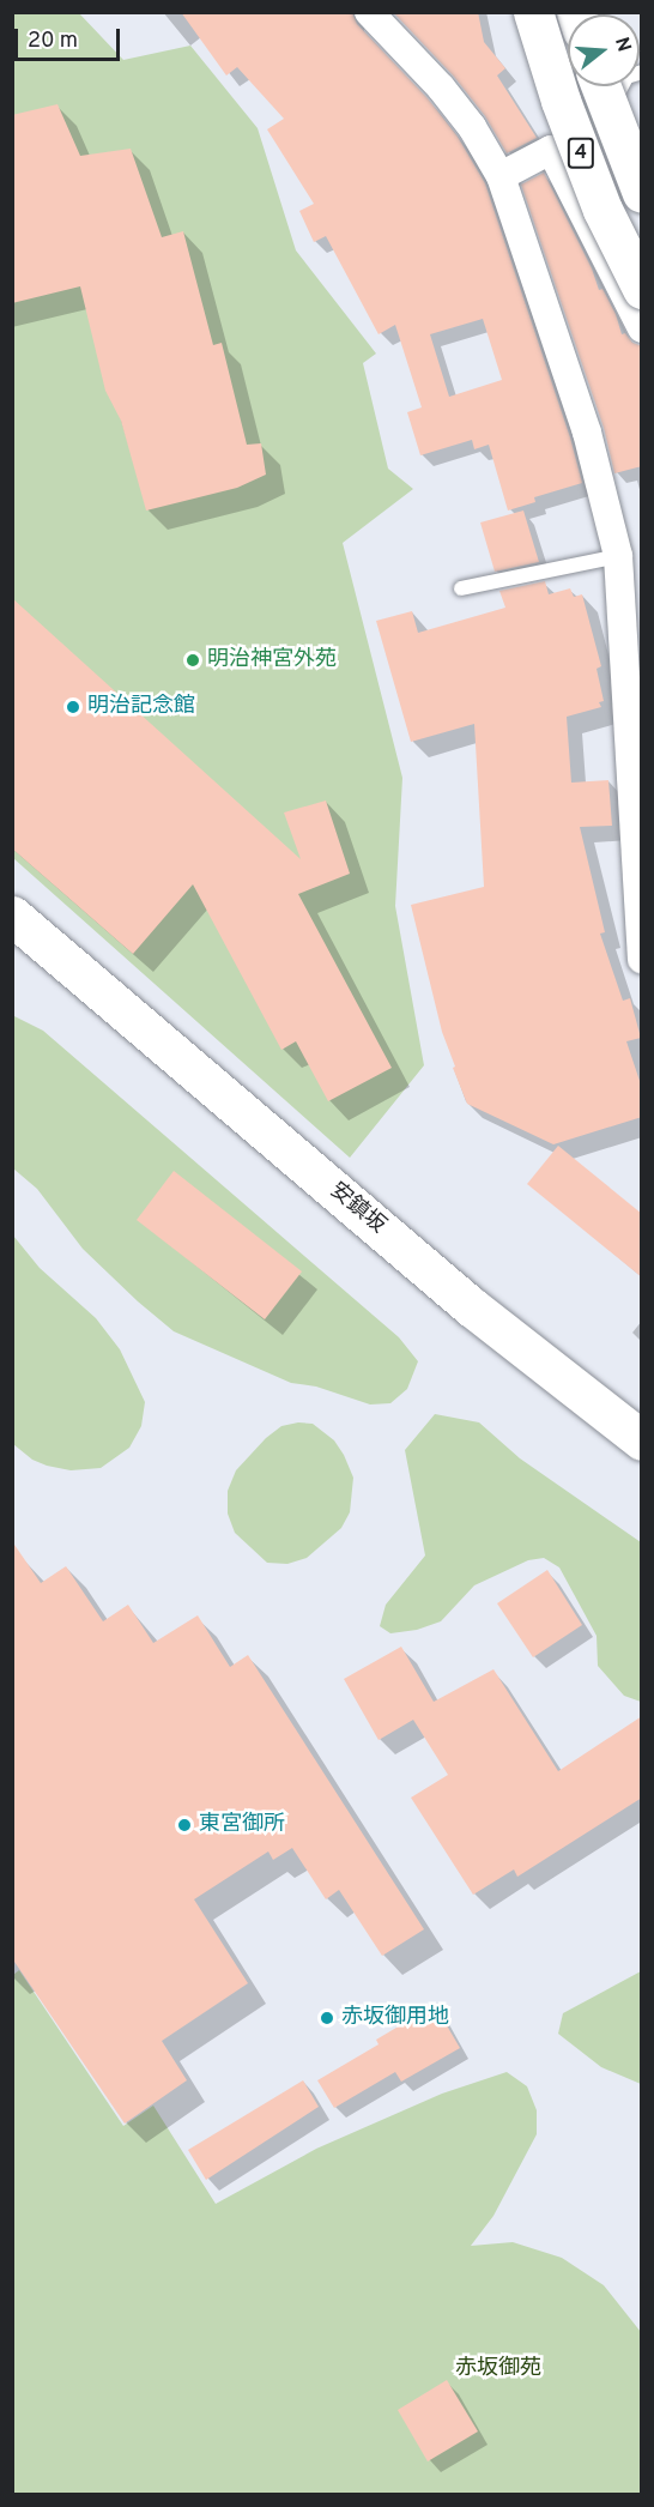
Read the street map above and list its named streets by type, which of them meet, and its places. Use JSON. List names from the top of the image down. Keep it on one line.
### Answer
{"streets":{"main road":["4","安鎮坂"]},"parks":["赤坂御苑"],"places":["明治神宮外苑","明治記念館","東宮御所","赤坂御用地"],"scale_bar":"20 m","north":"right"}
